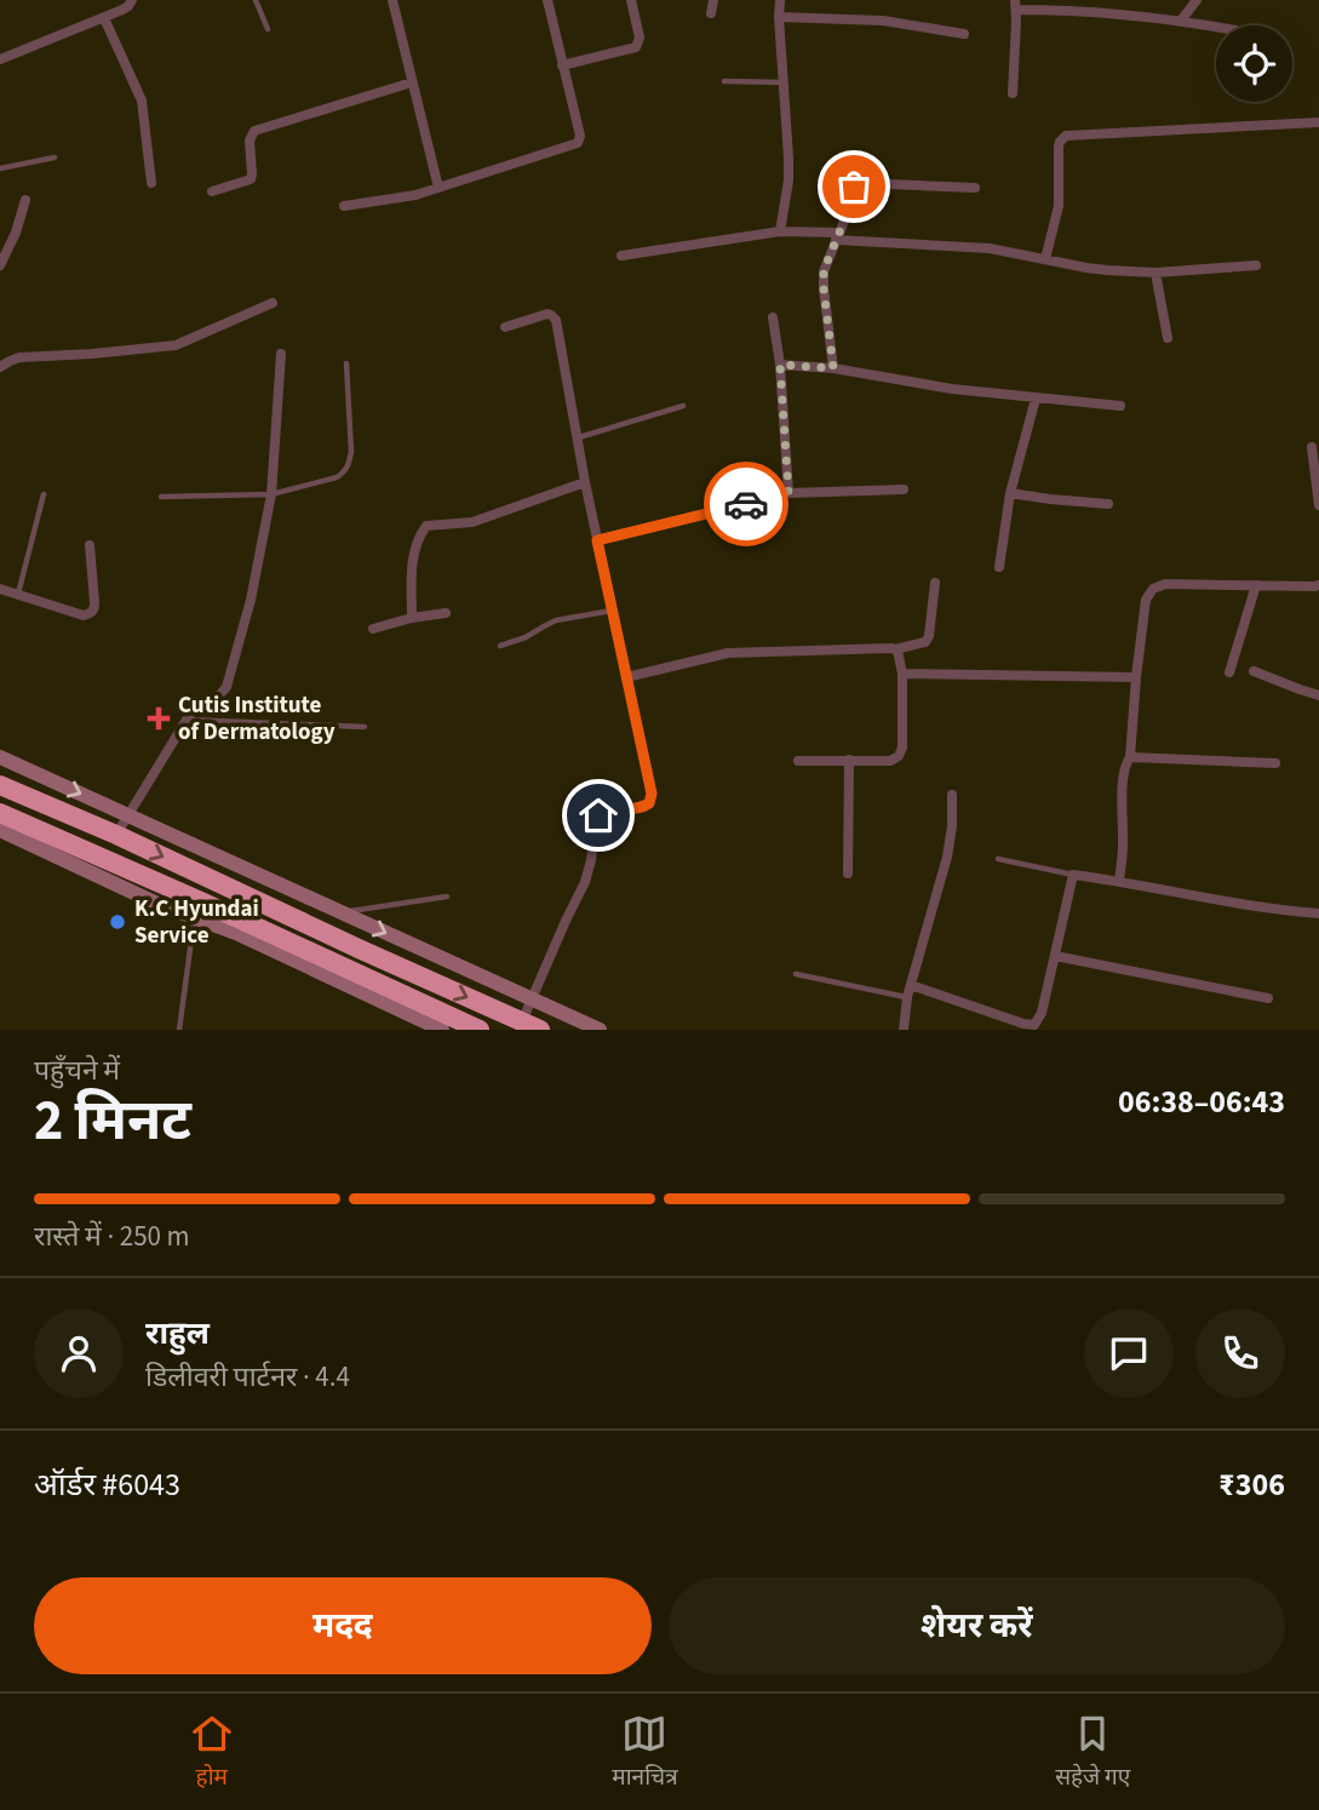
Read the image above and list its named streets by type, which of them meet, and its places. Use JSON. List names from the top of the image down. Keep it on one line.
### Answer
{"places":{"health":["Cutis Institute of Dermatology"],"other":["K.C Hyundai Service"]},"page":{"heading":["2 मिनट","पहुँचने में","06:38–06:43"],"panel":["राहुल","डिलीवरी पार्टनर · 4.4","ऑर्डर #6043","₹306"],"bar":"रास्ते में · 250 m","buttons":["मदद","शेयर करें"],"tabs":["होम","मानचित्र","सहेजे गए"]}}
